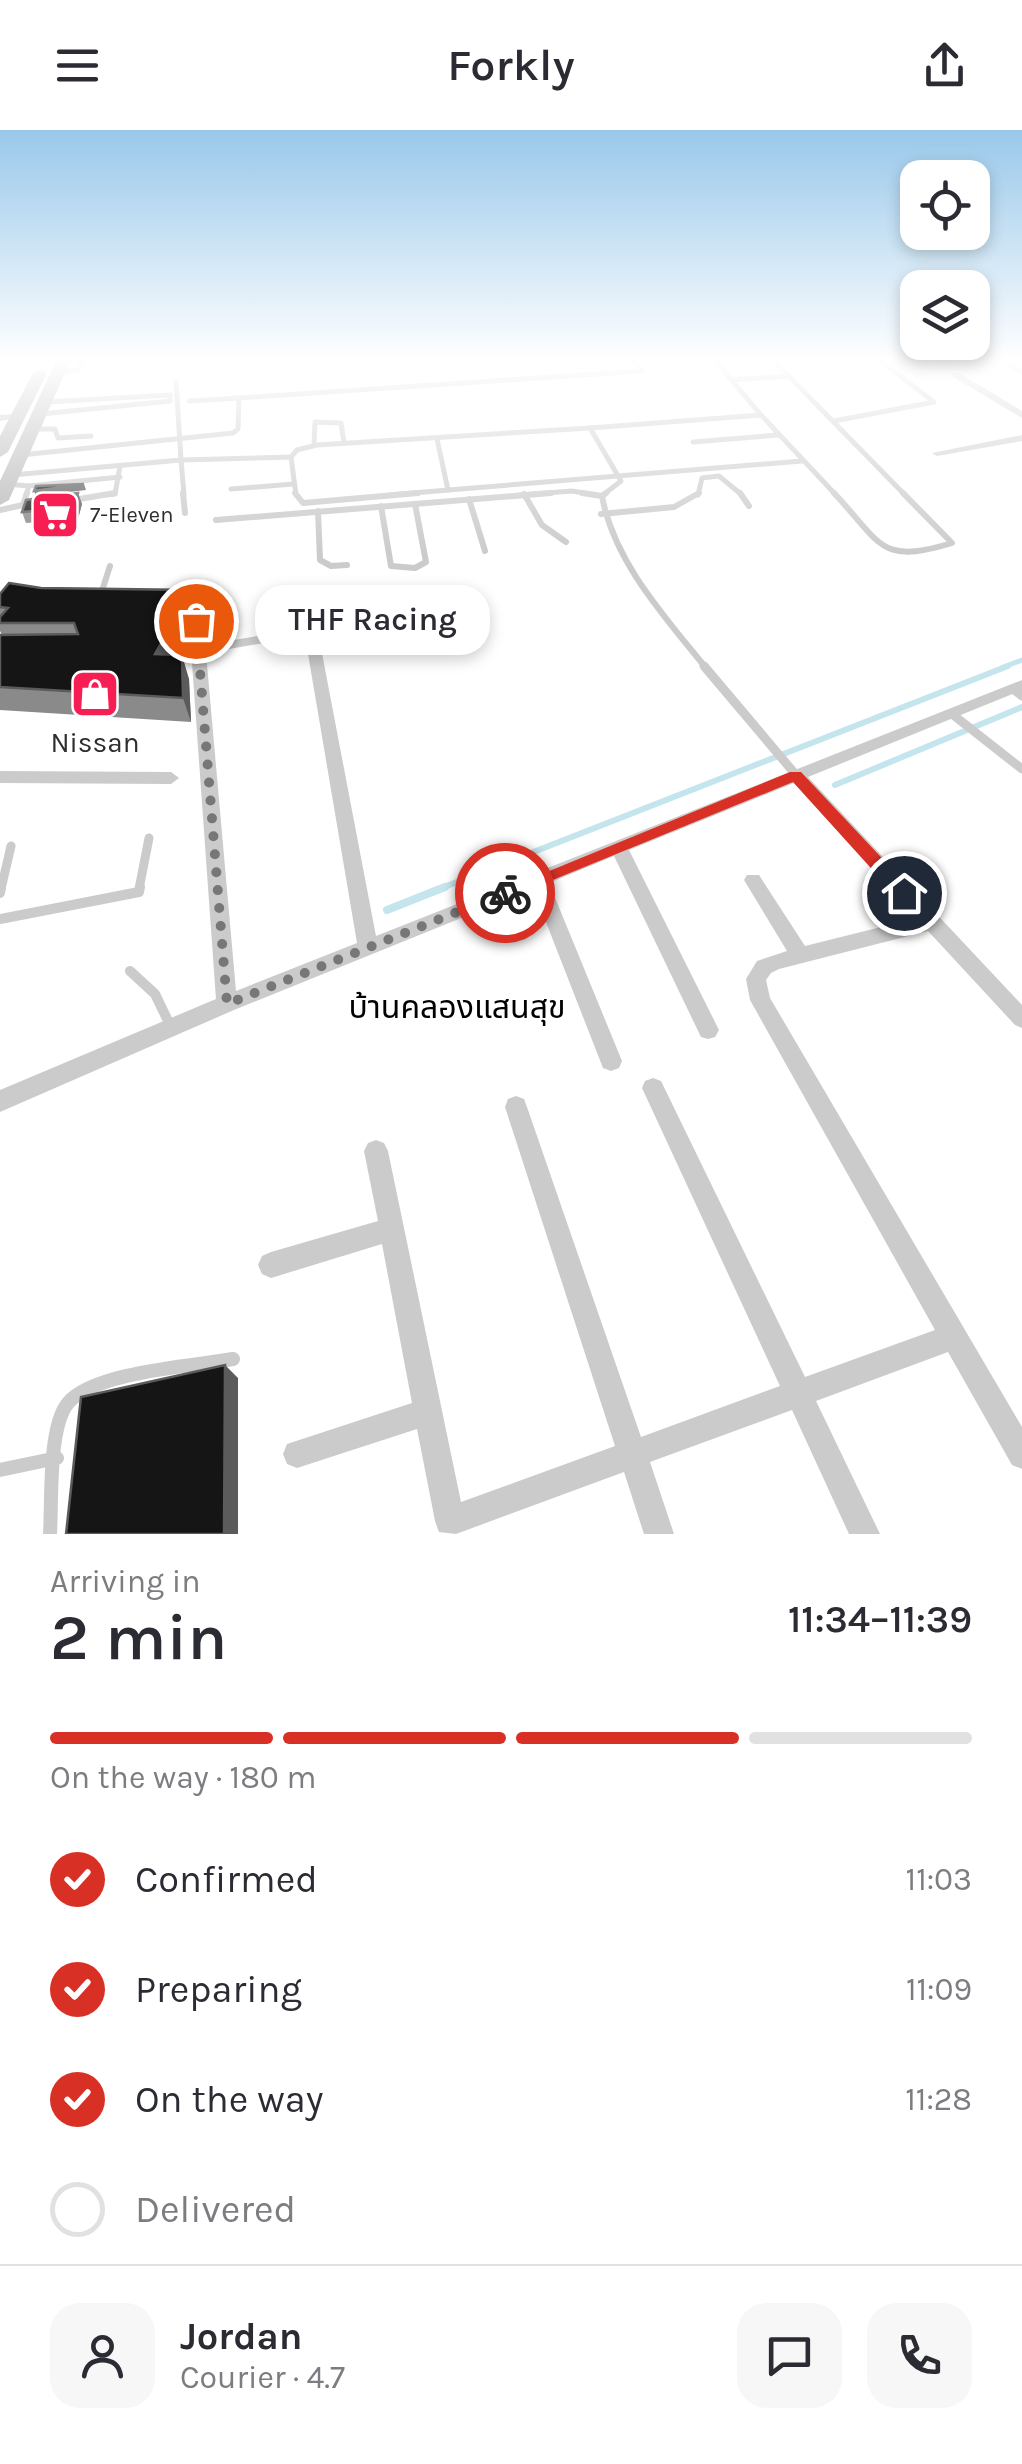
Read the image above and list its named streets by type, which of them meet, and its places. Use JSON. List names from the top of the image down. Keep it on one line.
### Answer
{"districts":["บ้านคลองแสนสุข"],"places":{"supermarket":["7-Eleven"],"other":["THF Racing"],"shop":["Nissan"]},"page":{"header":"Forkly","bubble":"THF Racing","heading":["2 min","Arriving in","11:34–11:39"],"panel":["Jordan","Courier · 4.7"],"bar":"On the way · 180 m","list":[["Confirmed","11:03"],["Preparing","11:09"],["On the way","11:28"],"Delivered"]}}
